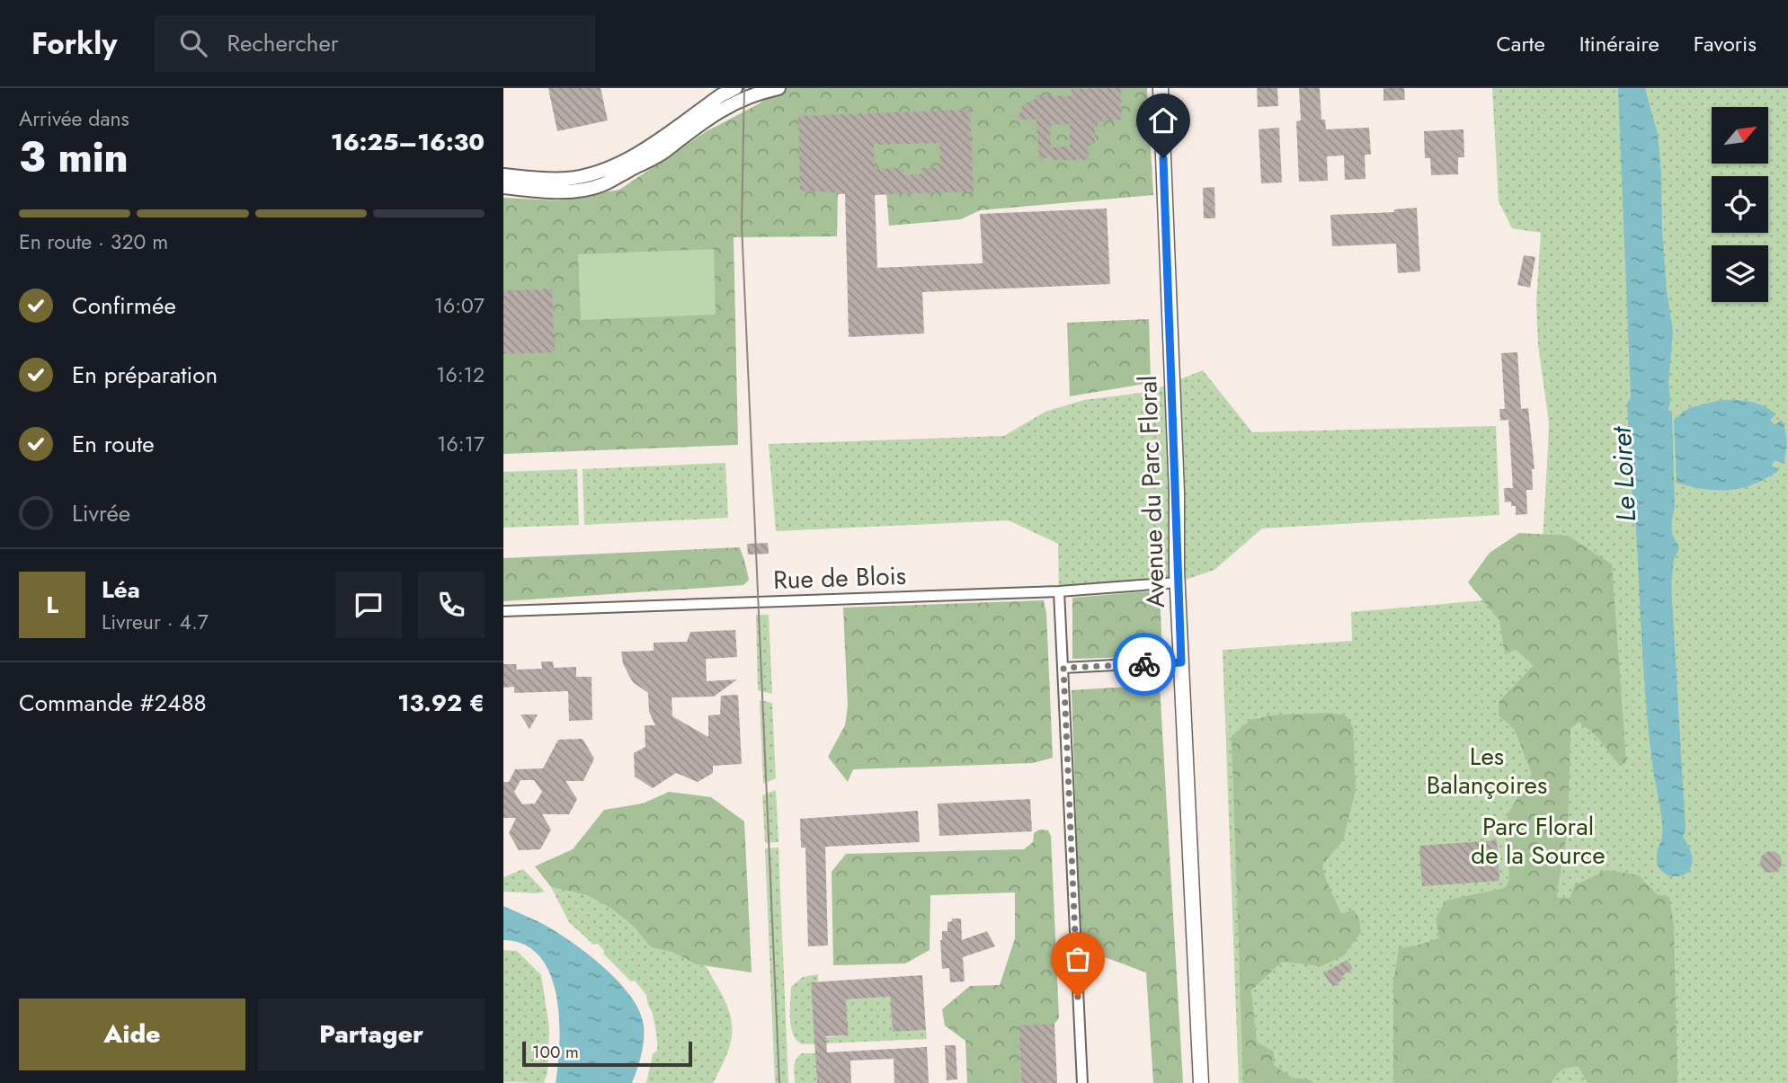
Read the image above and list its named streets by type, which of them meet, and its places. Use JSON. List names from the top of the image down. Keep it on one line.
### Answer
{"streets":{"main road":["Avenue du Parc Floral"],"street":["Rue de Blois"]},"crossings":[["Avenue du Parc Floral","Rue de Blois"]],"water":["Le Loiret"],"parks":["Les Balançoires","Parc Floral de la Source"],"scale_bar":"100 m","north":"top right","page":{"header":"Forkly","search":"Rechercher","nav":["Carte","Itinéraire","Favoris"],"heading":["3 min","Arrivée dans","16:25–16:30"],"panel":["Léa","Livreur · 4.7","Commande #2488","13.92 €"],"bar":"En route · 320 m","list":[["Confirmée","16:07"],["En préparation","16:12"],["En route","16:17"],"Livrée"],"round":"L","buttons":["Aide","Partager"],"scale":"100 m"}}
